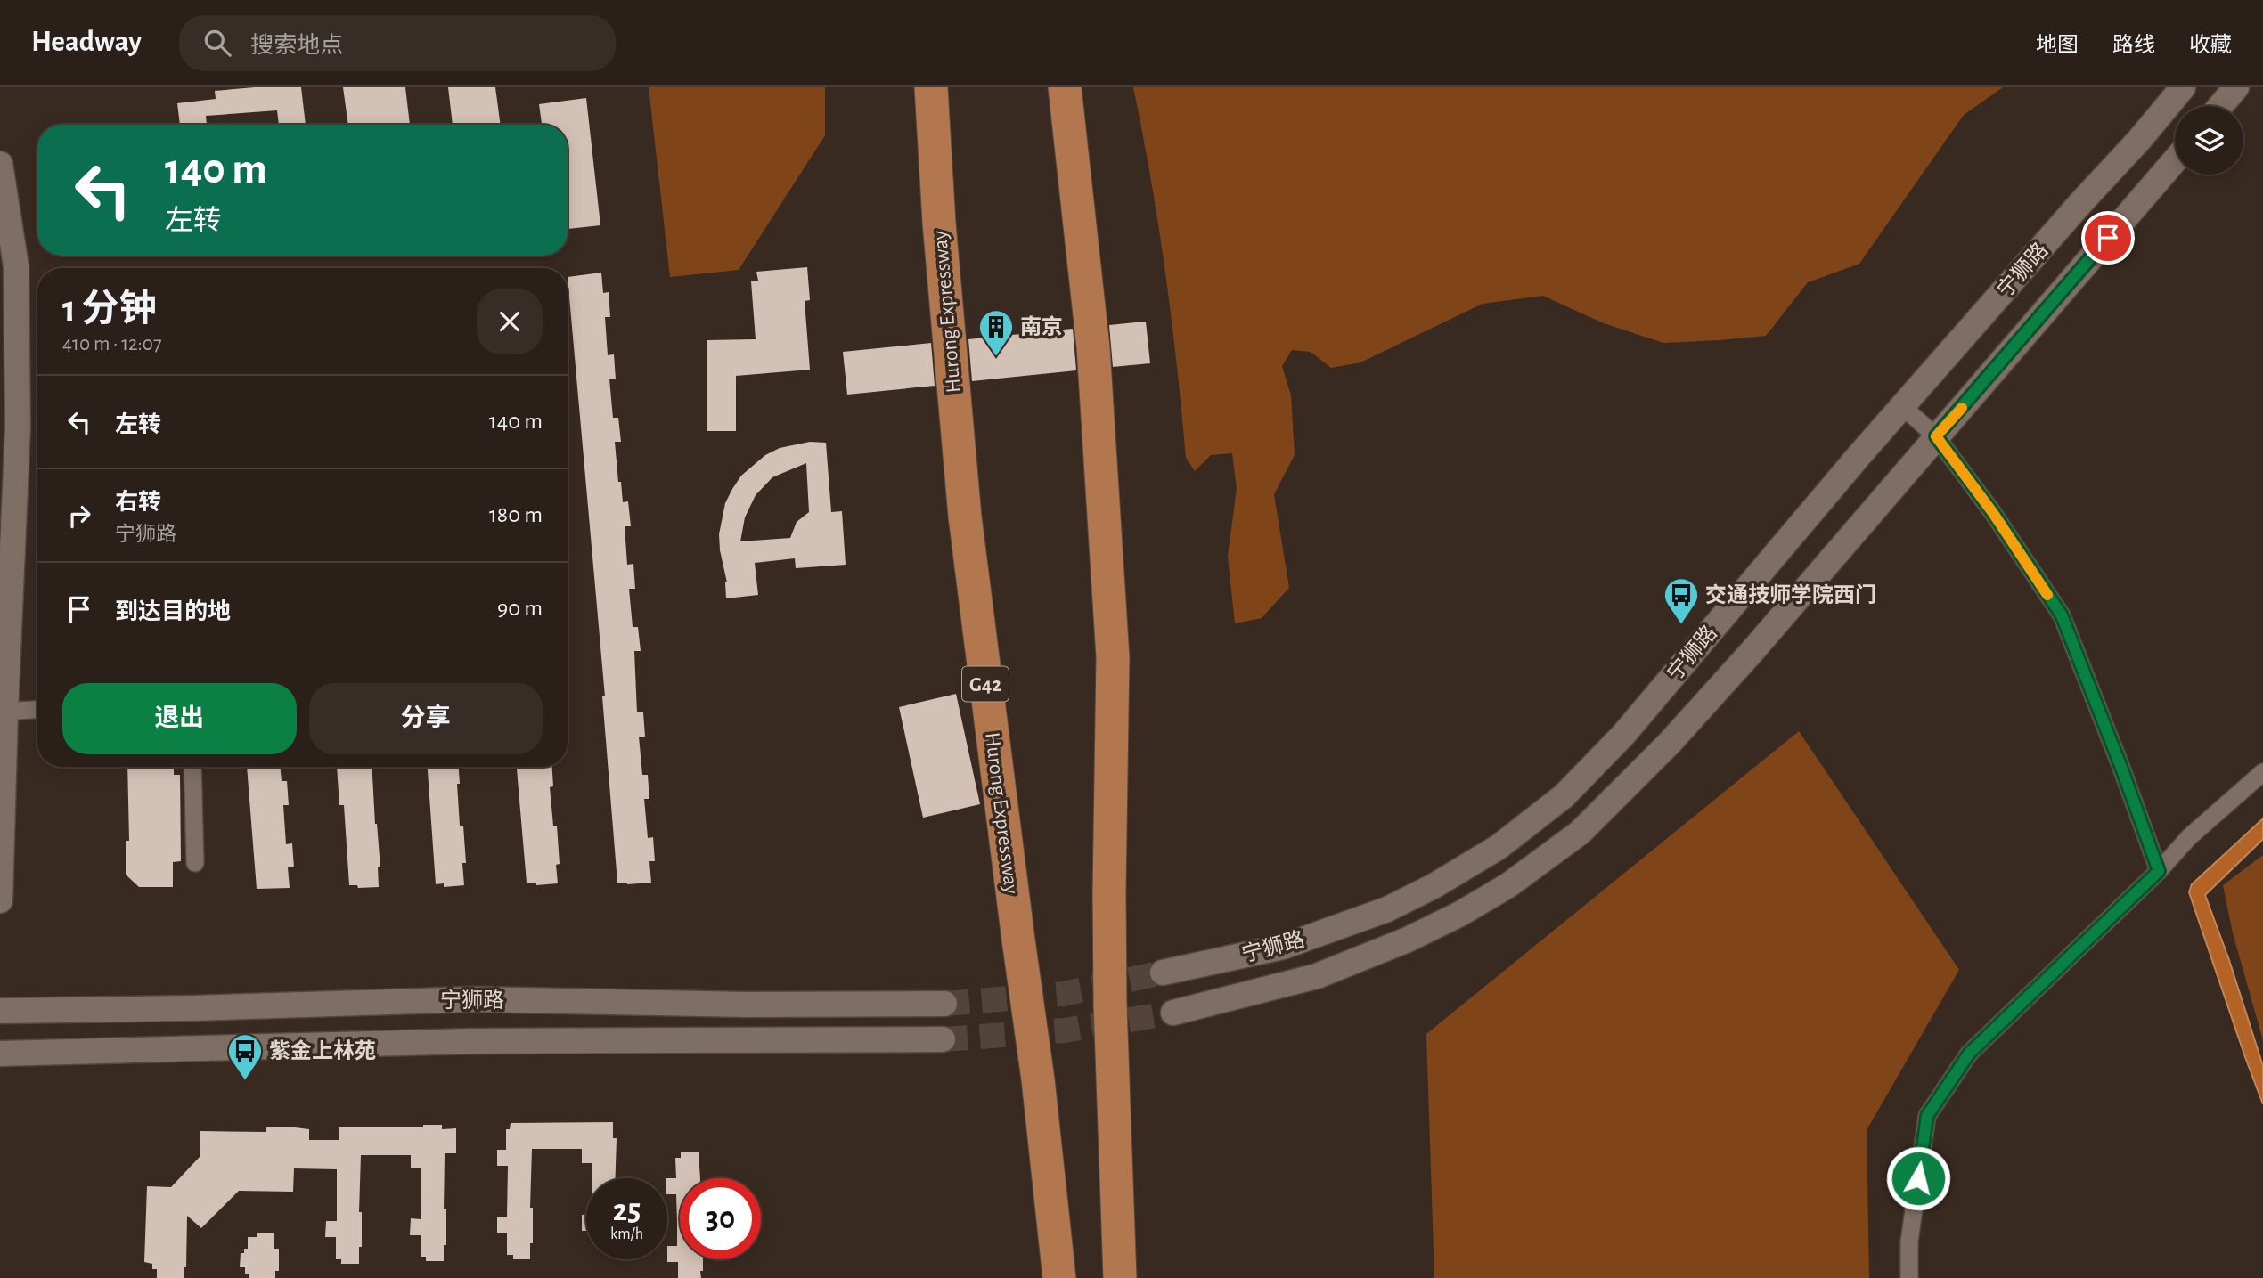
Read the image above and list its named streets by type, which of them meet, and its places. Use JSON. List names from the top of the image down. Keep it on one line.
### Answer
{"streets":{"highway":["Hurong Expressway","G42"],"main road":["宁狮路"]},"places":{"building":["南京"],"bus stop":["交通技师学院西门","紫金上林苑"]},"page":{"header":"Headway","search":"搜索地点","nav":["地图","路线","收藏"],"turn":["140 m","左转"],"heading":["1 分钟","410 m · 12:07"],"list":[{"name":"左转","value":"140 m"},{"name":"右转","note":"宁狮路","value":"180 m"},{"name":"到达目的地","value":"90 m"}],"buttons":["退出","分享"],"speed":"25 km/h","limit":"30"}}
